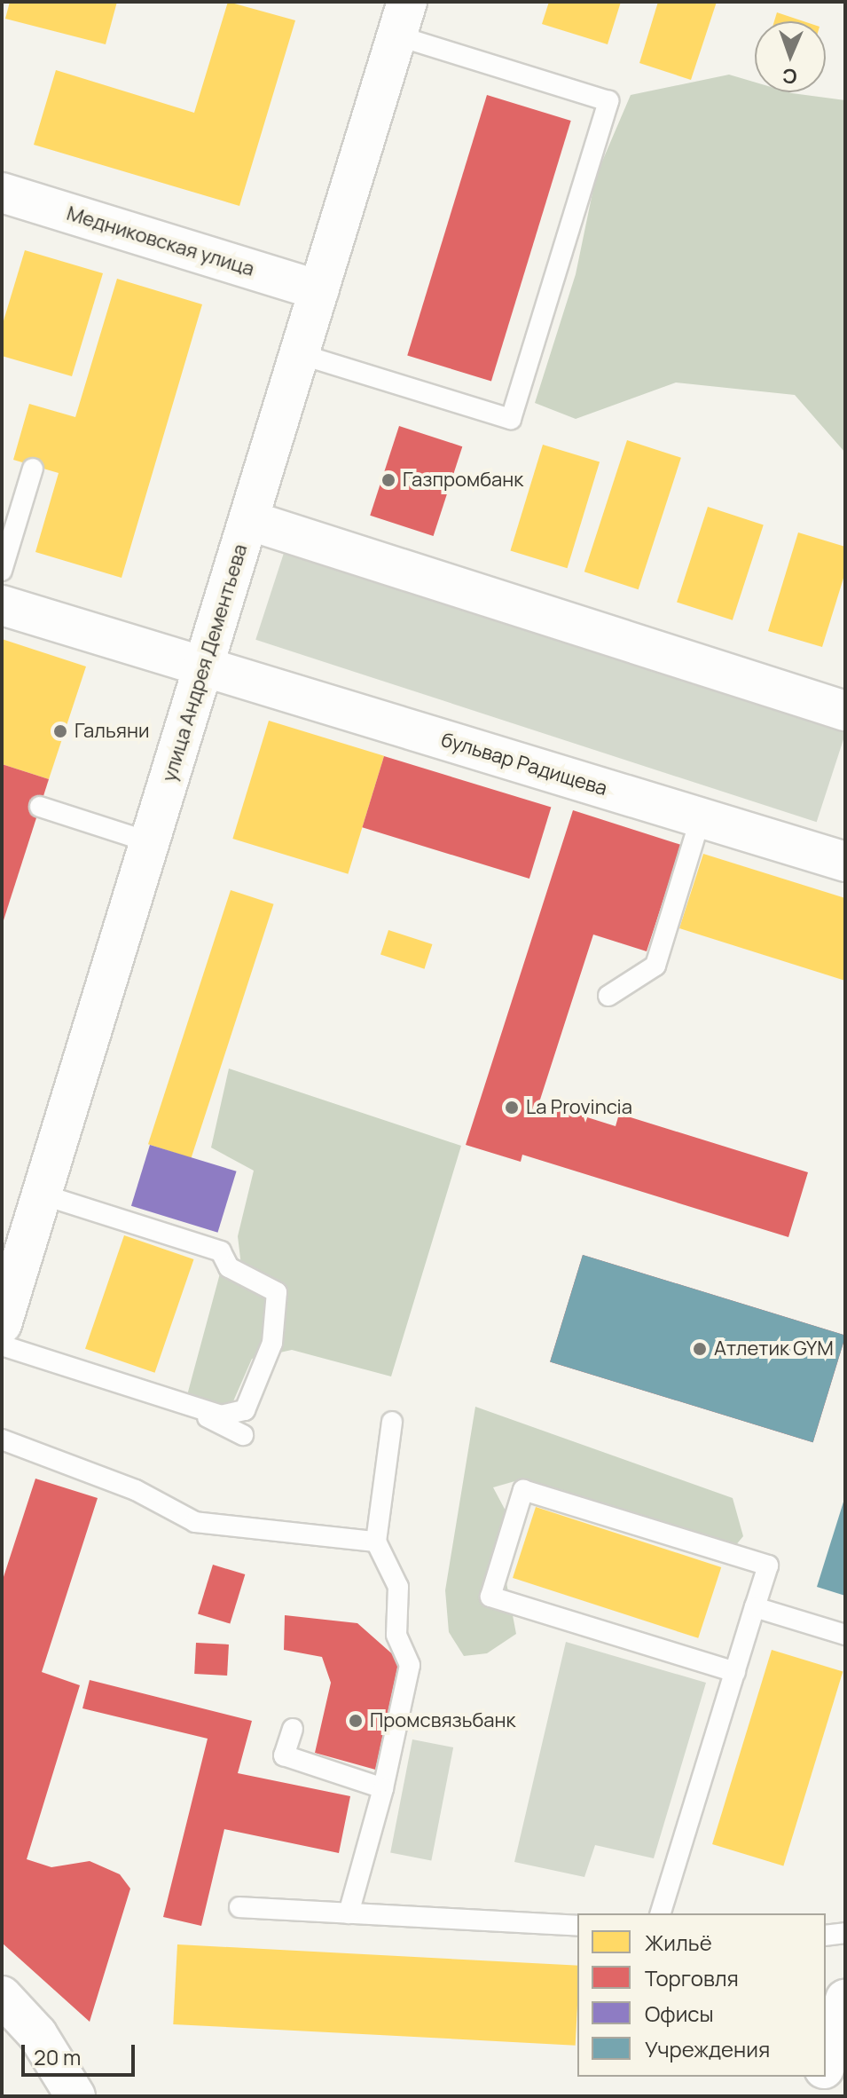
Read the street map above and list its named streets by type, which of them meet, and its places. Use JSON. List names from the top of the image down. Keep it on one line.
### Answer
{"streets":{"street":["Медниковская улица","улица Андрея Дементьева","бульвар Радищева"]},"crossings":[["Медниковская улица","улица Андрея Дементьева"],["улица Андрея Дементьева","бульвар Радищева"]],"places":["Газпромбанк","Гальяни","La Provincia","Атлетик GYM","Промсвязьбанк"],"legend":["Жильё","Торговля","Офисы","Учреждения"],"scale_bar":"20 m","north":"bottom"}
